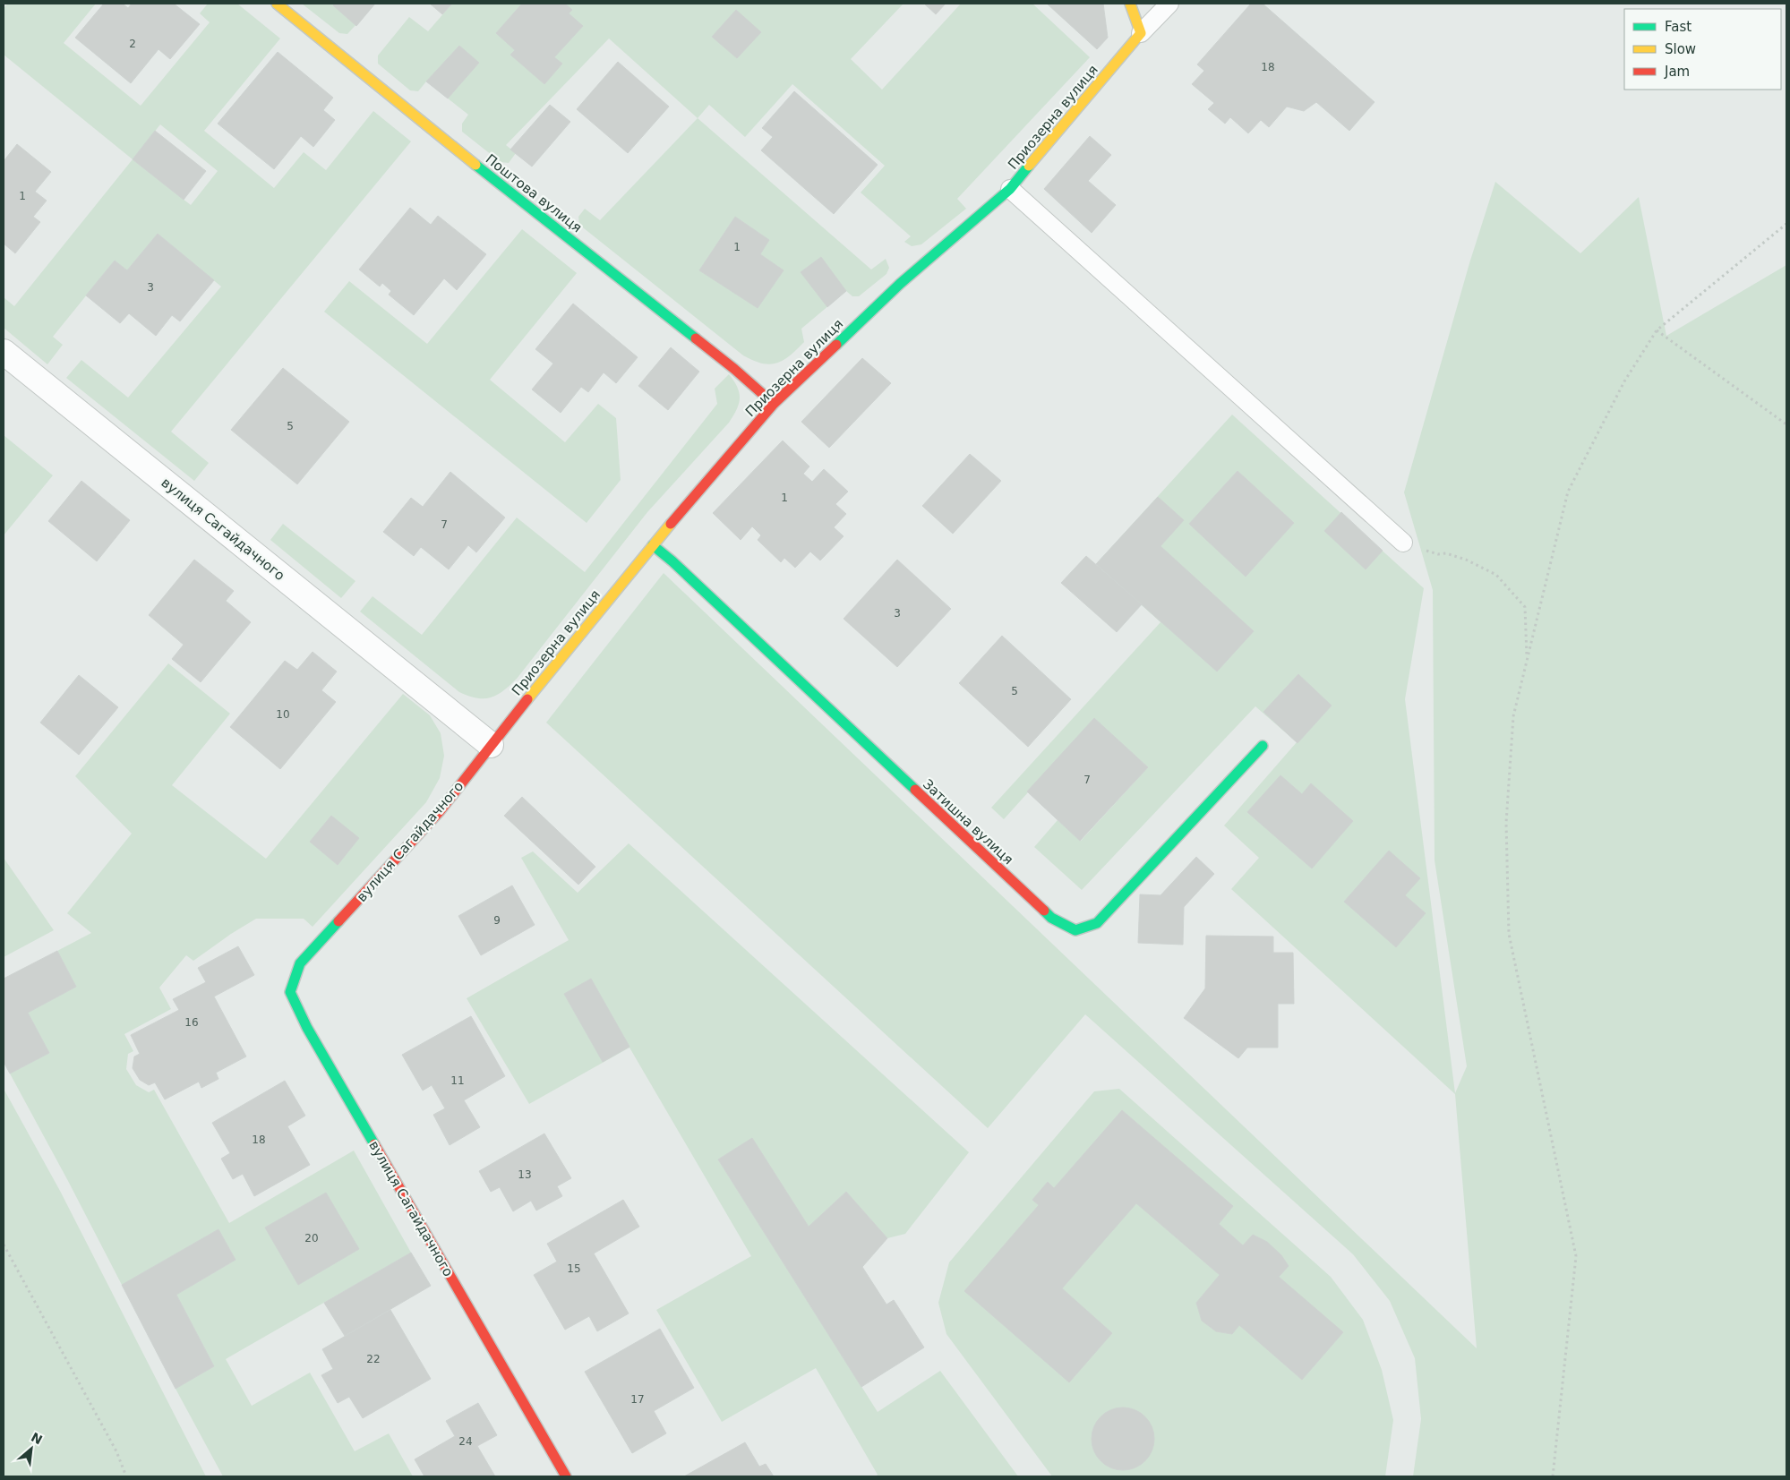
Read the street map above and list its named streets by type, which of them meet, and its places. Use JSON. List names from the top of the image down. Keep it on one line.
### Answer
{"streets":{"street":["Приозерна вулиця","Поштова вулиця","вулиця Сагайдачного","Затишна вулиця"]},"crossings":[["Приозерна вулиця","Поштова вулиця"],["Приозерна вулиця","вулиця Сагайдачного"],["Приозерна вулиця","Затишна вулиця"]],"house_numbers":["2","18","1","1","3","5","1","7","3","5","10","7","9","16","11","18","13","20","15","22","17","24"],"legend":["Fast","Slow","Jam"],"north":"top right"}
